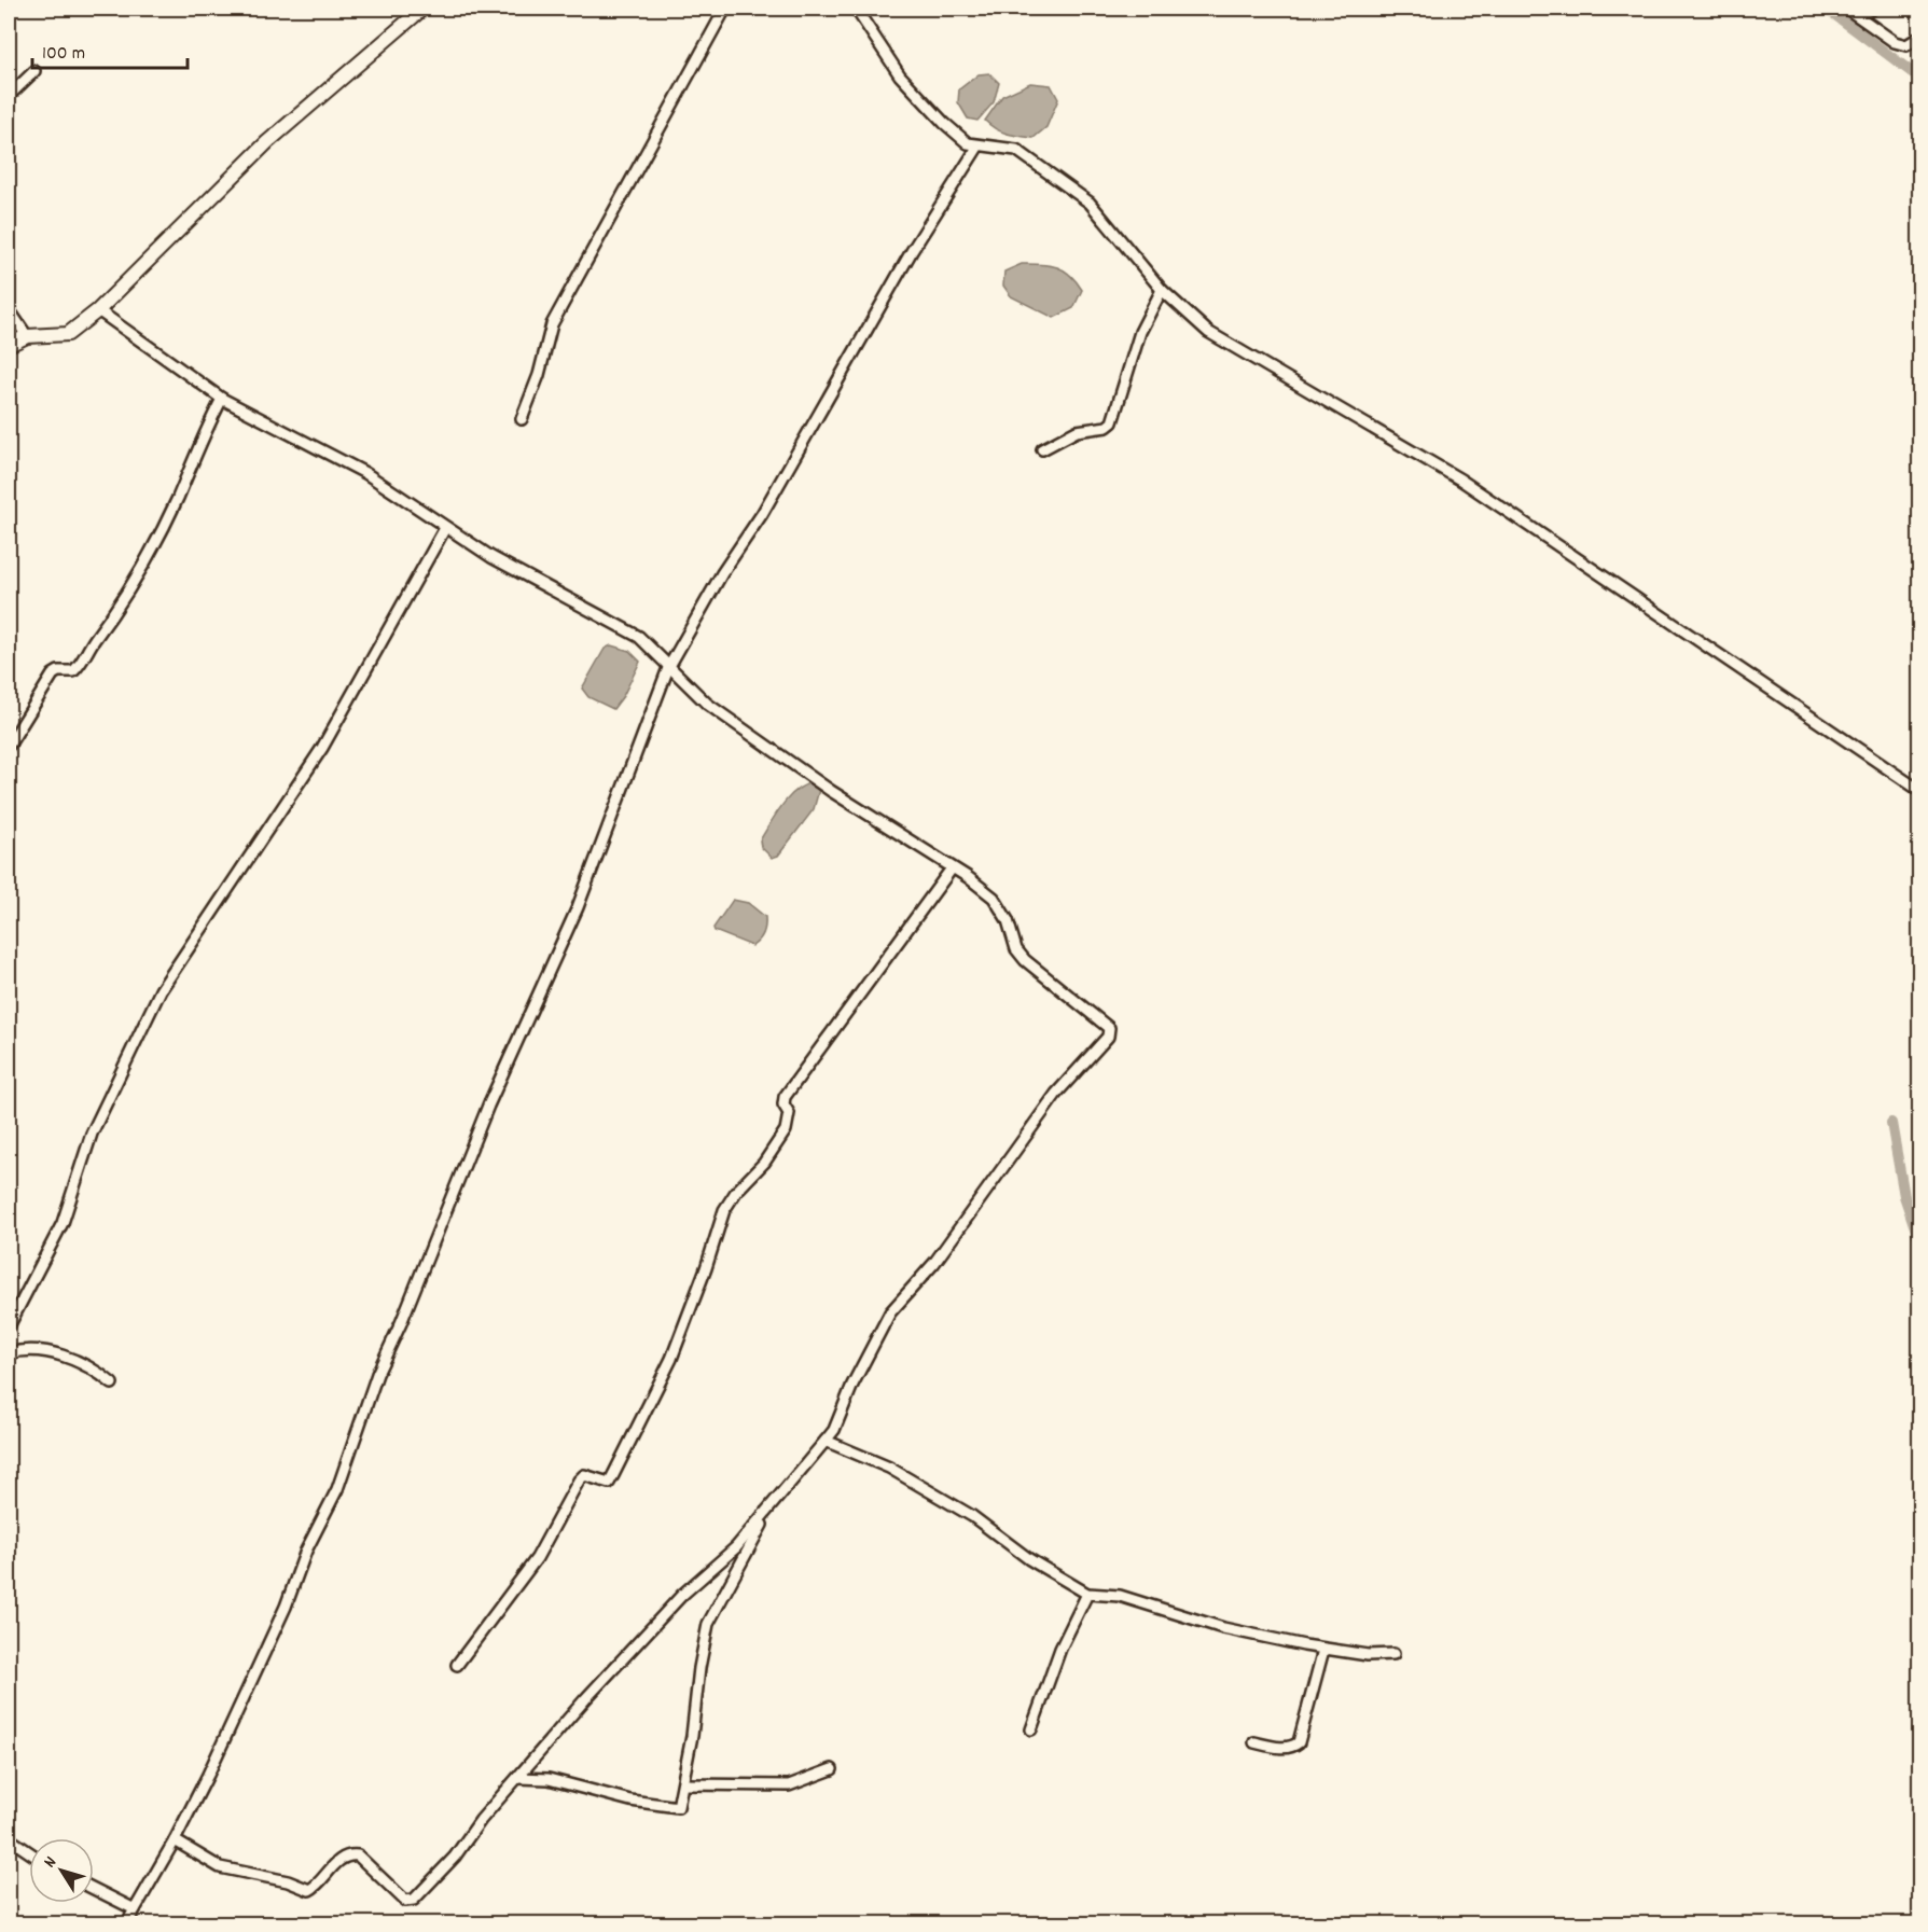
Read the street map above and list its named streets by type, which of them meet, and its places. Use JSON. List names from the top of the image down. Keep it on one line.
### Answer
{"scale_bar":"100 m","north":"top left"}
